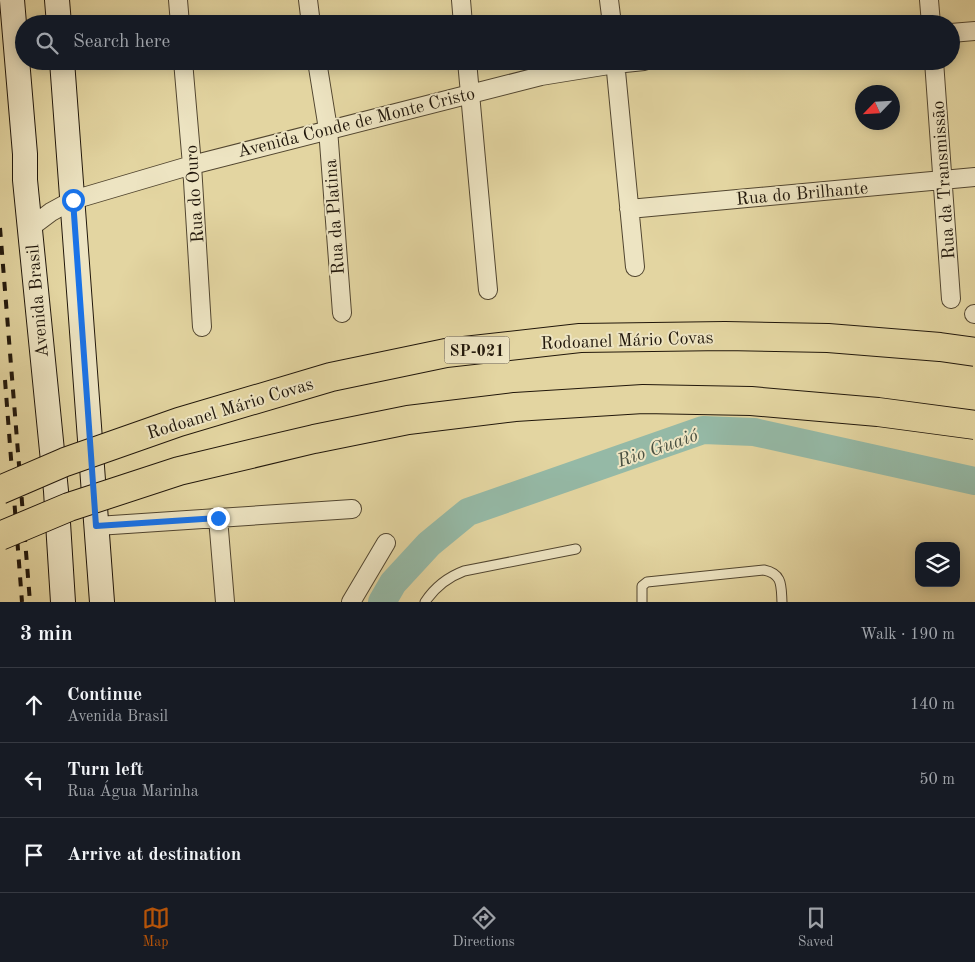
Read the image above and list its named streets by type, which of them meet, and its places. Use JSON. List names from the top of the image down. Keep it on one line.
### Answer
{"streets":{"highway":["Rodoanel Mário Covas","SP-021"],"main road":["Avenida Brasil"],"street":["Avenida Conde de Monte Cristo","Rua da Transmissão","Rua do Brilhante","Rua do Ouro","Rua da Platina"]},"crossings":[["Avenida Conde de Monte Cristo","Rua do Ouro"],["Avenida Conde de Monte Cristo","Rua da Platina"],["Avenida Conde de Monte Cristo","Avenida Brasil"],["Rua da Transmissão","Rua do Brilhante"]],"water":["Rio Guaió"],"north":"bottom left","page":{"search":"Search here","heading":["3 min","Walk · 190 m"],"list":[["Continue","Avenida Brasil","140 m"],["Turn left","Rua Água Marinha","50 m"],"Arrive at destination"],"nav":["Map","Directions","Saved"]}}
